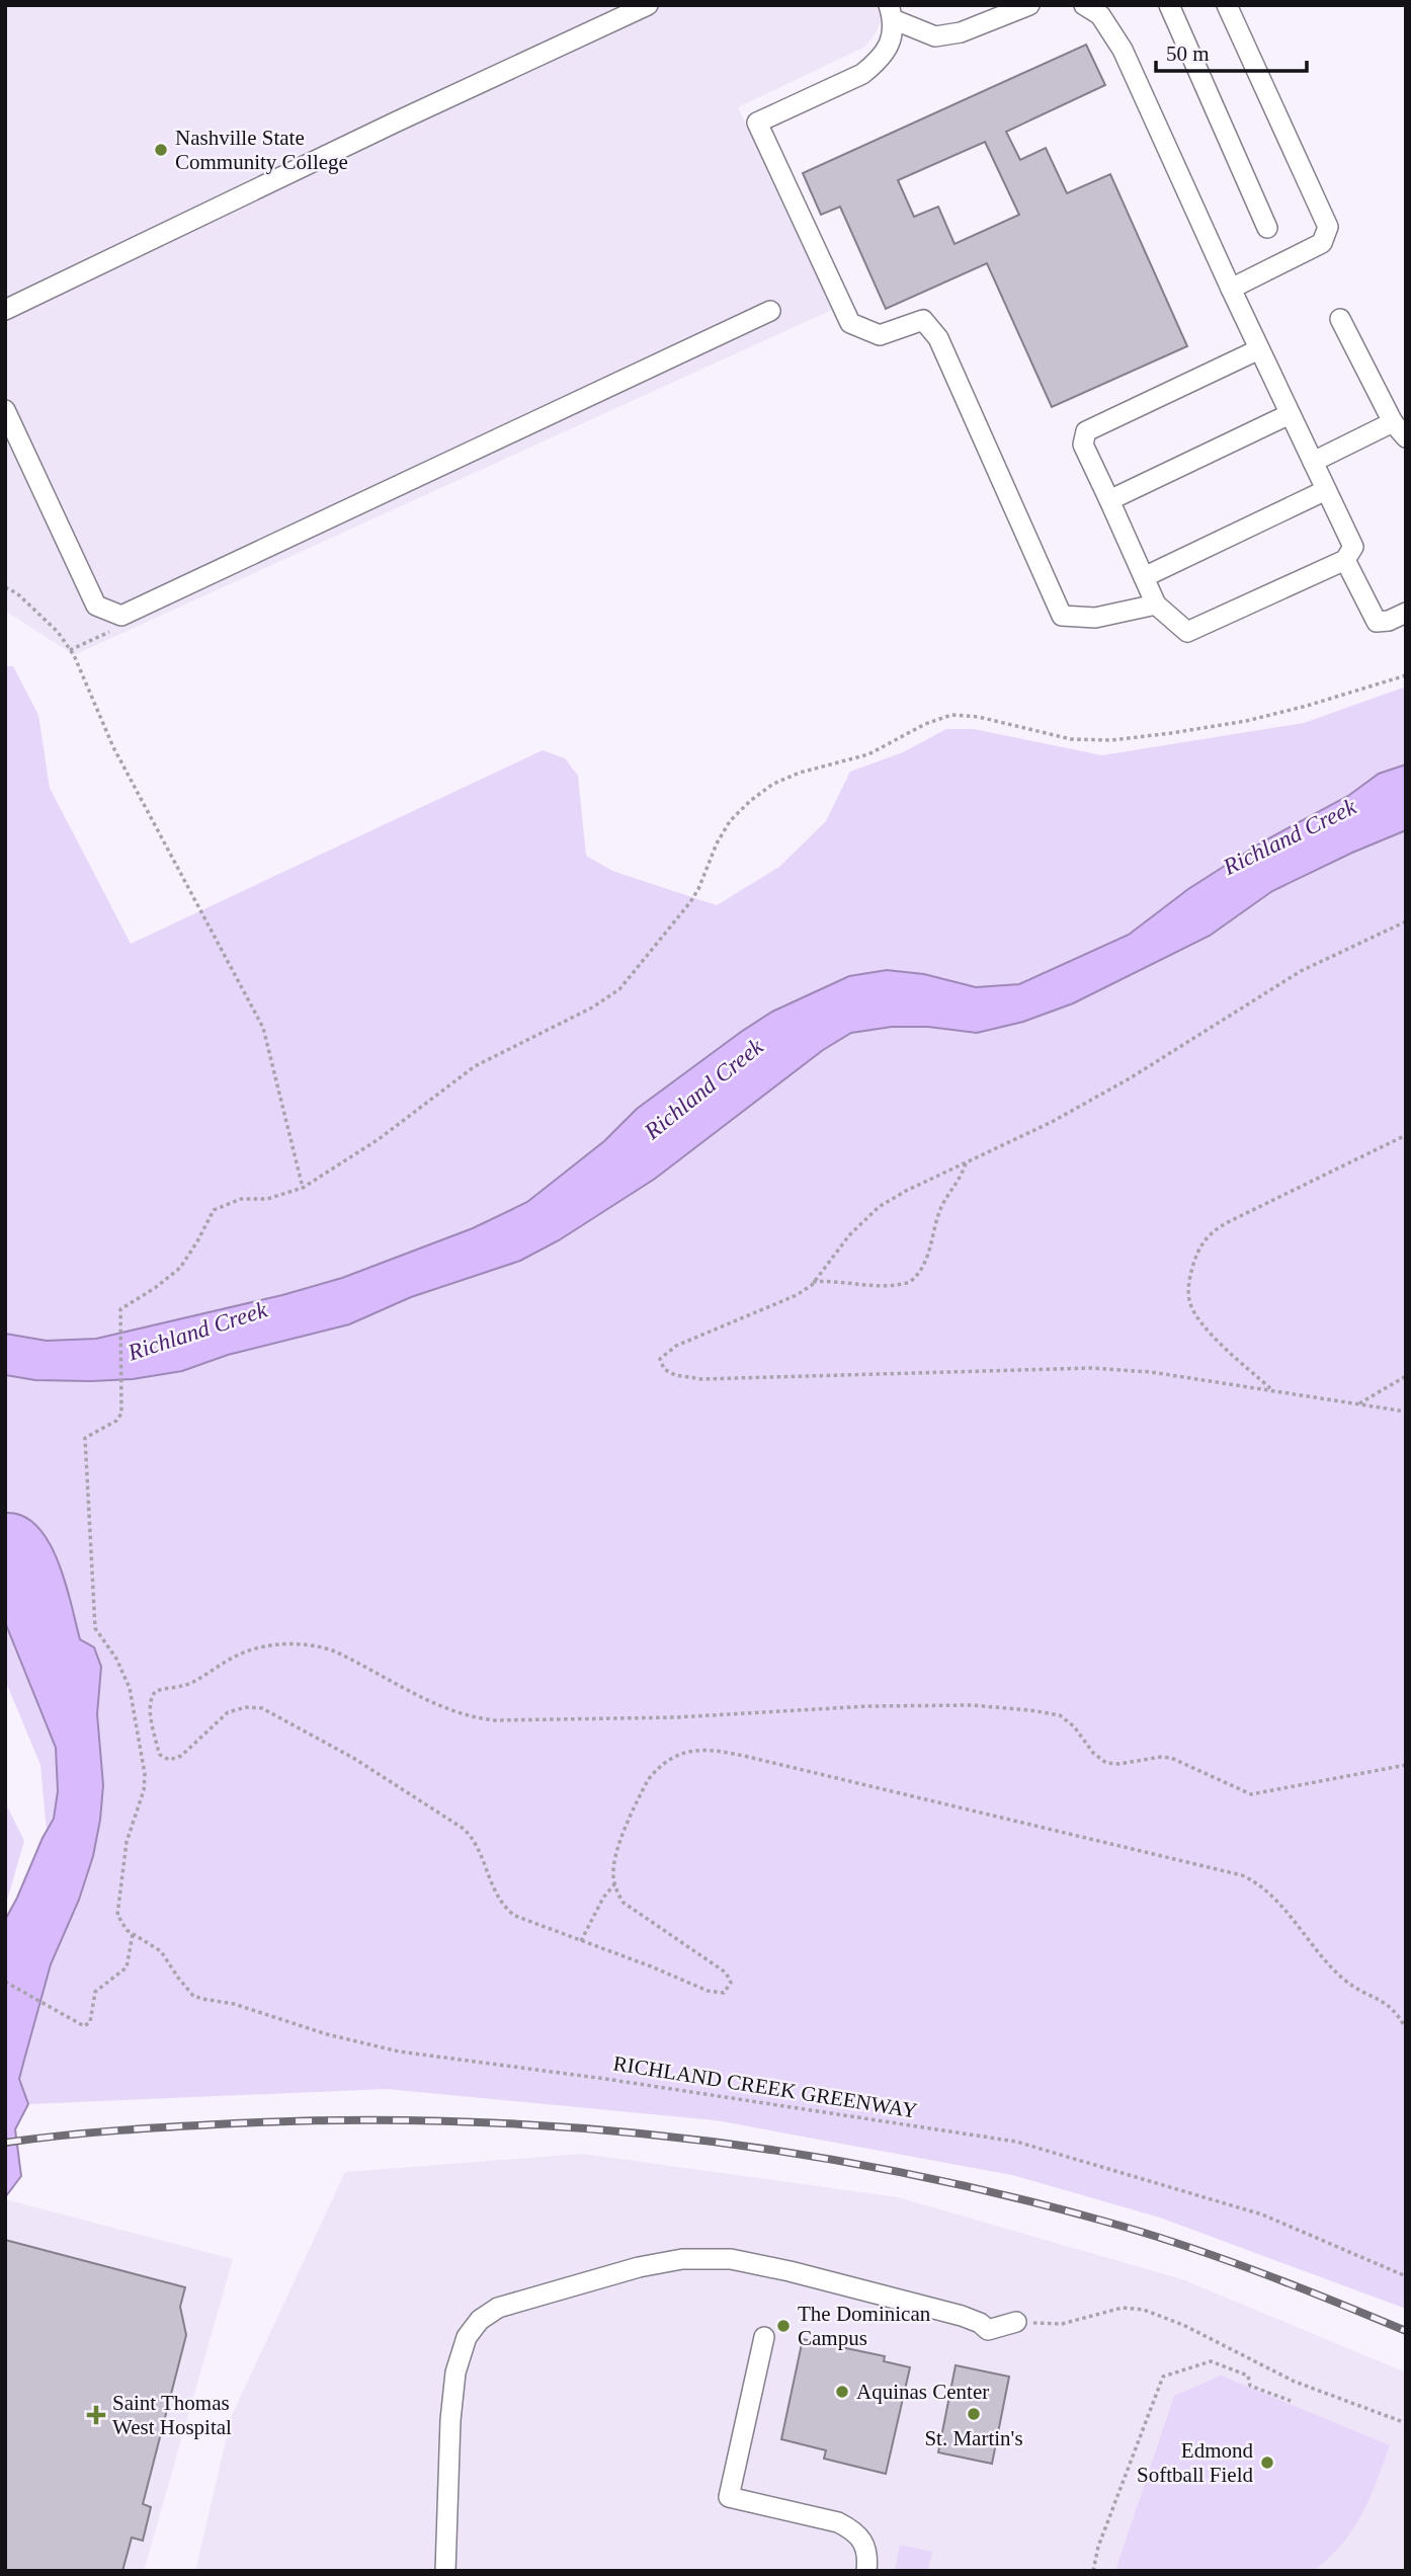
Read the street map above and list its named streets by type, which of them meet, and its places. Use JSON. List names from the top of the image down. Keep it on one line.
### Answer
{"streets":{"path":["RICHLAND CREEK GREENWAY"]},"water":["Richland Creek"],"places":{"other":["Nashville State Community College","The Dominican Campus","Aquinas Center","St. Martin's","Edmond Softball Field"],"health":["Saint Thomas West Hospital"]},"scale_bar":"50 m"}
